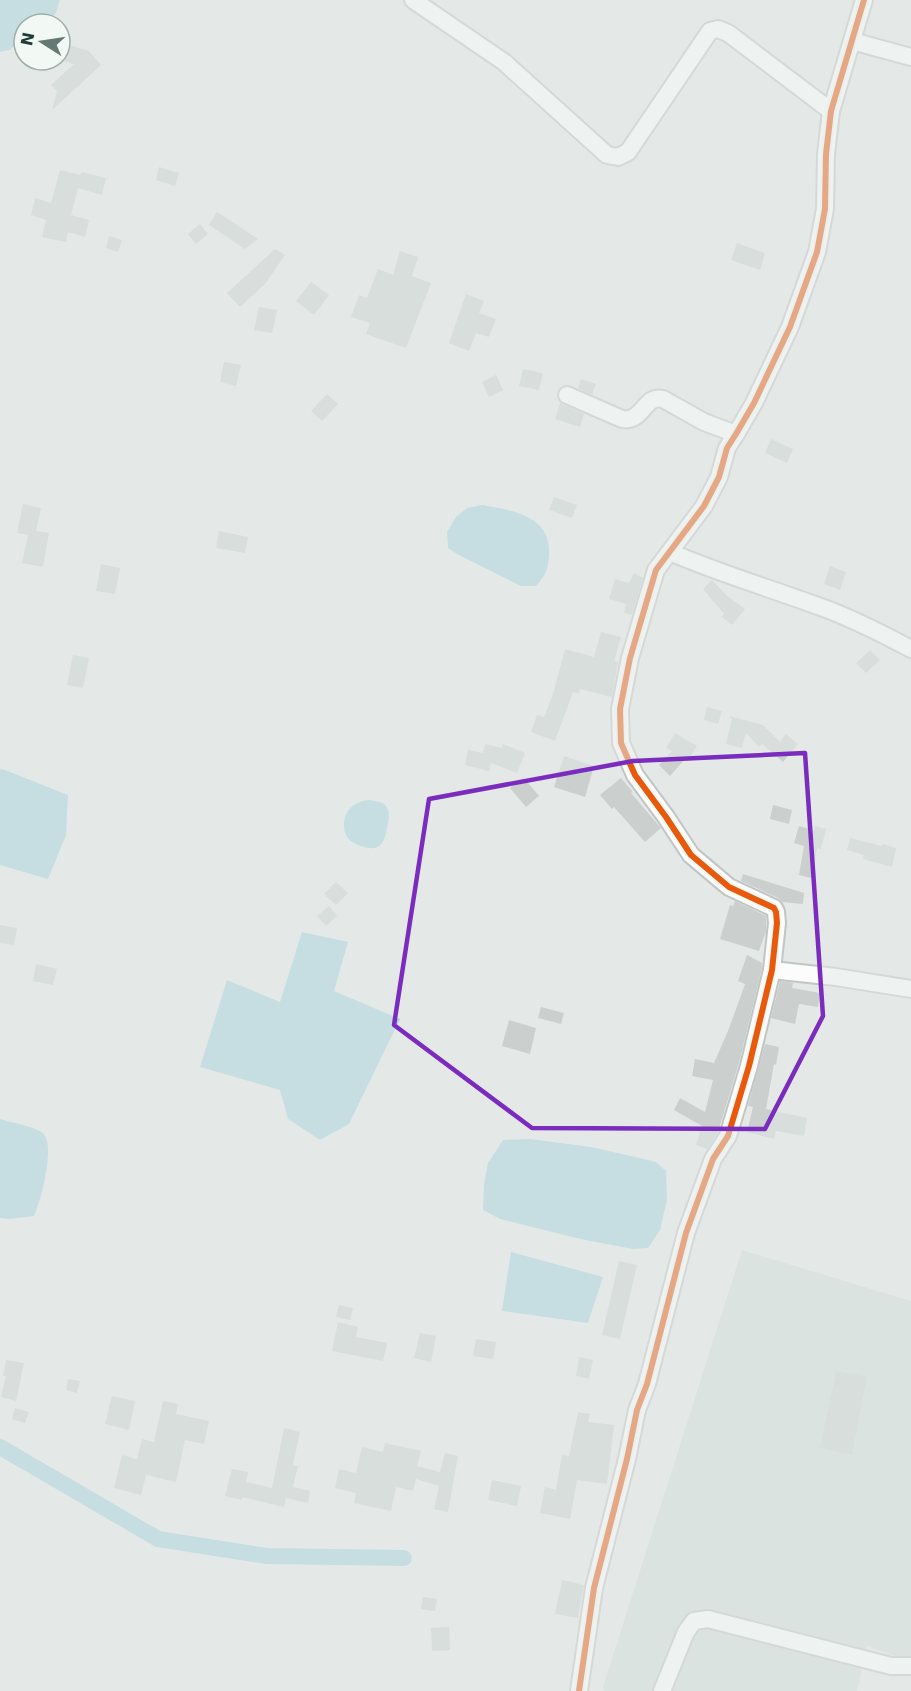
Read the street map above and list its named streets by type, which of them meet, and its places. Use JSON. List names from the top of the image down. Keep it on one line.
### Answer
{"north":"left"}
